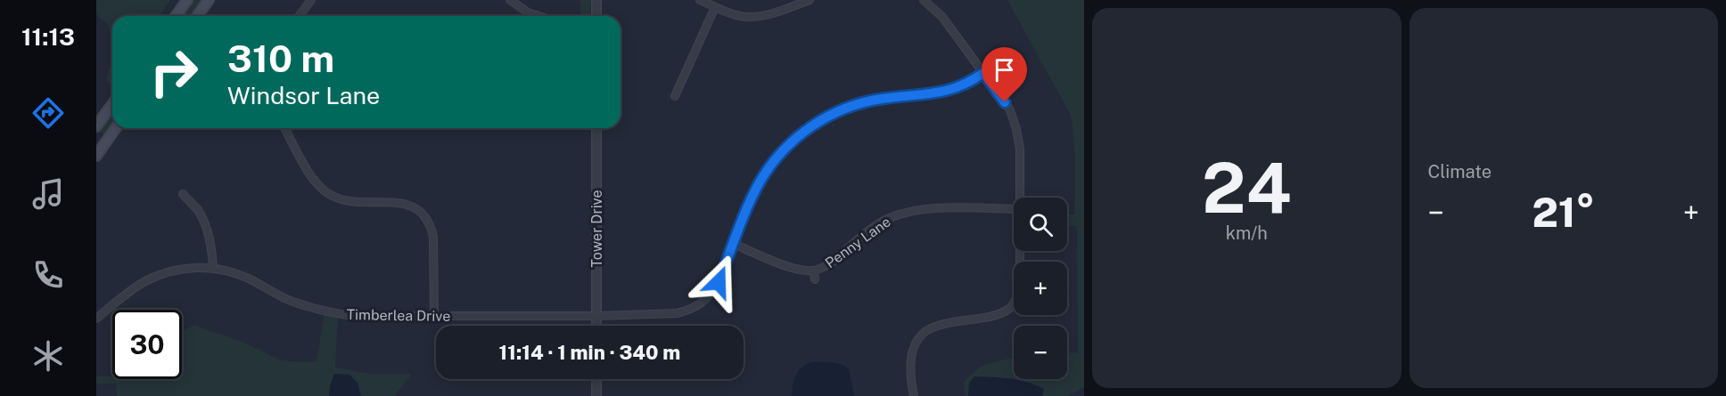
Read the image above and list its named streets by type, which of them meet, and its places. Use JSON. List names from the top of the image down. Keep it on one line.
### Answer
{"streets":{"street":["Tower Drive","Penny Lane","Timberlea Drive"]},"crossings":[["Tower Drive","Timberlea Drive"],["Penny Lane","Timberlea Drive"]],"page":{"tabs":"11:13","tile":[["24","km/h"],"Climate"],"turn":["310 m","Windsor Lane"],"heat":["−","21°","+"],"map_buttons":["+","−"],"limit":"30","trip":"11:14 · 1 min · 340 m"}}
